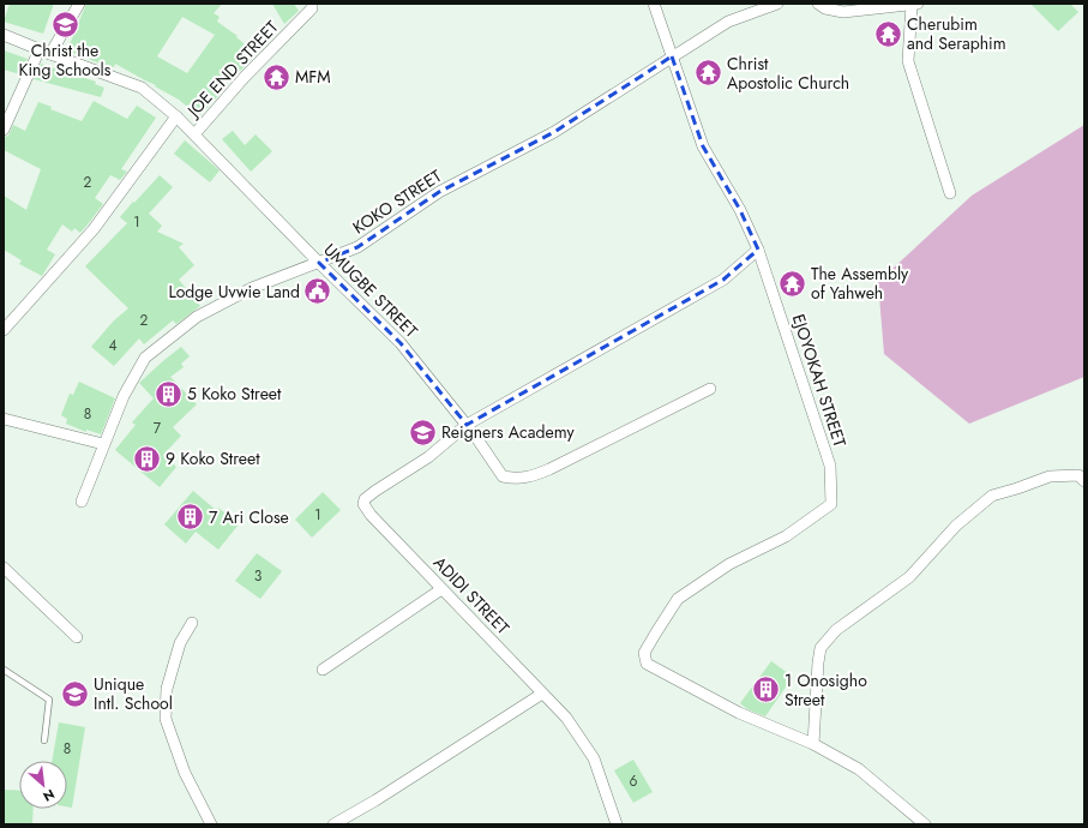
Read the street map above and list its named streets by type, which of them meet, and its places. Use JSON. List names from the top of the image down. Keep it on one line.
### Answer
{"streets":{"street":["JOE END STREET","KOKO STREET","UMUGBE STREET","EJOYOKAH STREET","ADIDI STREET"]},"crossings":[["JOE END STREET","UMUGBE STREET"],["KOKO STREET","UMUGBE STREET"],["KOKO STREET","EJOYOKAH STREET"],["UMUGBE STREET","ADIDI STREET"]],"places":{"school or university":["Christ the King Schools","Reigners Academy","Unique Intl. School"],"temple":["Cherubim and Seraphim","Christ Apostolic Church","MFM","The Assembly of Yahweh"],"public building":["Lodge Uvwie Land"],"building":["5 Koko Street","9 Koko Street","7 Ari Close","1 Onosigho Street"]},"house_numbers":["2","1","2","4","8","7","1","3","8","6"],"north":"bottom right"}
